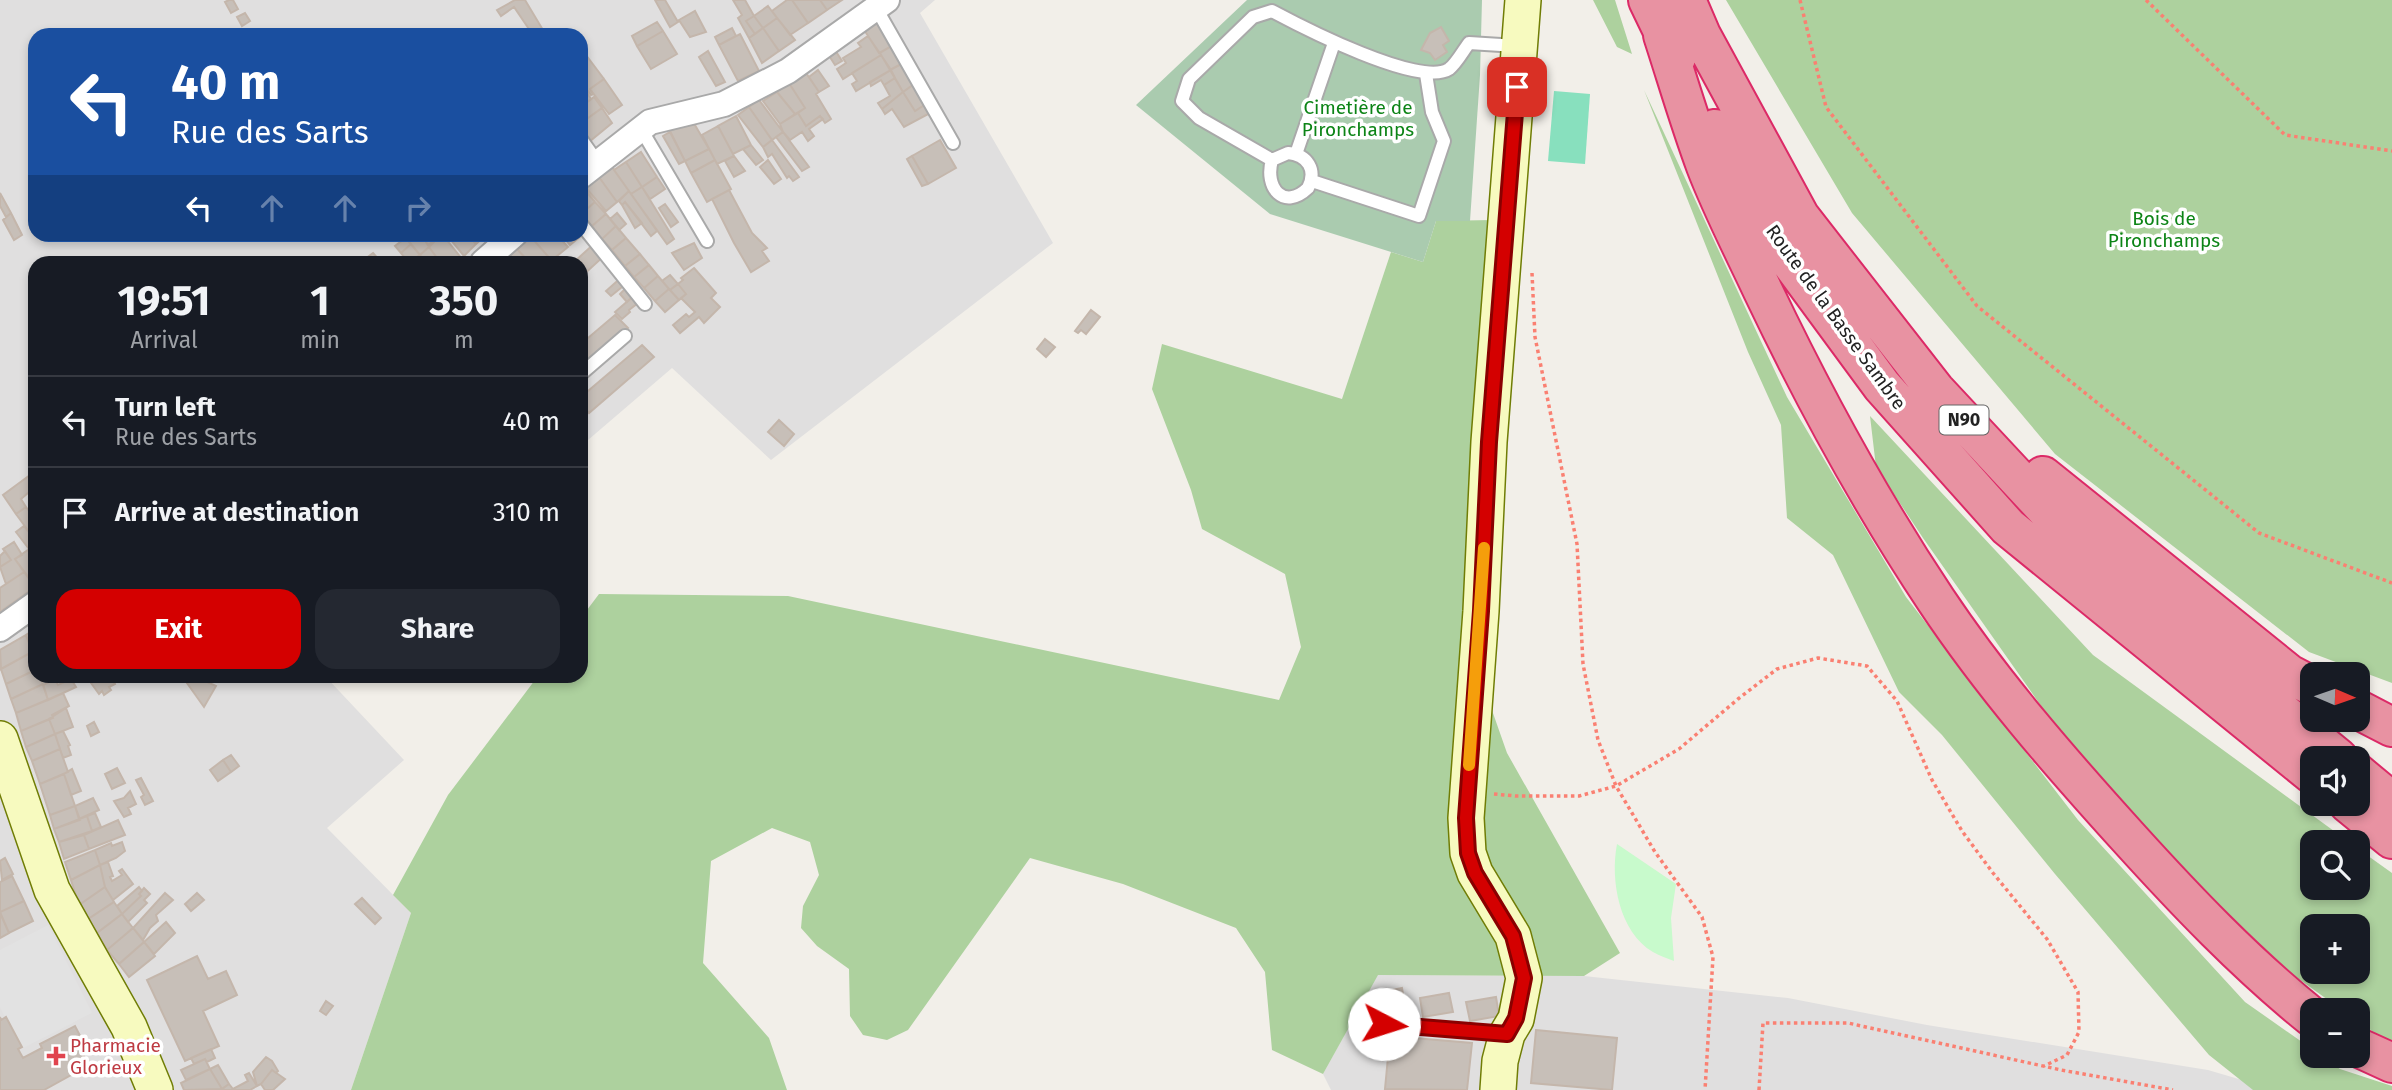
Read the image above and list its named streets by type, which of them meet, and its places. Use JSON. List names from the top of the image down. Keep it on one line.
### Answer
{"streets":{"highway":["Route de la Basse Sambre","N90"]},"parks":["Cimetière de Pironchamps","Bois de Pironchamps"],"places":{"health":["Pharmacie Glorieux"]},"north":"right","page":{"turn":["40 m","Rue des Sarts"],"eta":["19:51","Arrival","1","min","350","m"],"list":[{"name":"Turn left","note":"Rue des Sarts","value":"40 m"},{"name":"Arrive at destination","value":"310 m"}],"buttons":["Exit","Share"],"map_buttons":["+","−"]}}
